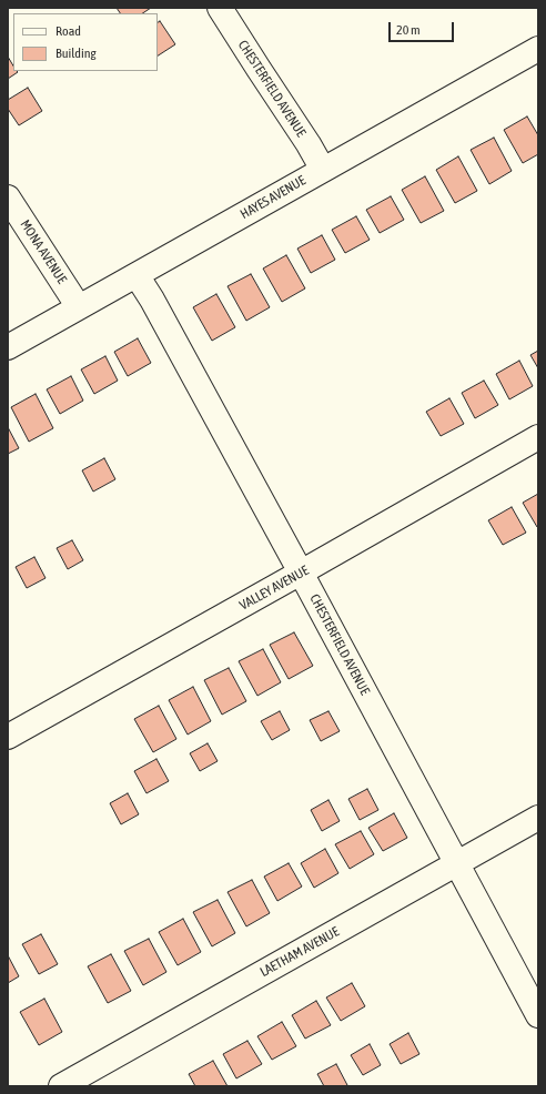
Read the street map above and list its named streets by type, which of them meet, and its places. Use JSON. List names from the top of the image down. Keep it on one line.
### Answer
{"streets":{"street":["CHESTERFIELD AVENUE","HAYES AVENUE","MONA AVENUE","VALLEY AVENUE","LAETHAM AVENUE"]},"crossings":[["CHESTERFIELD AVENUE","HAYES AVENUE"],["CHESTERFIELD AVENUE","VALLEY AVENUE"],["CHESTERFIELD AVENUE","LAETHAM AVENUE"],["HAYES AVENUE","MONA AVENUE"]],"legend":["Road","Building"],"scale_bar":"20 m"}
